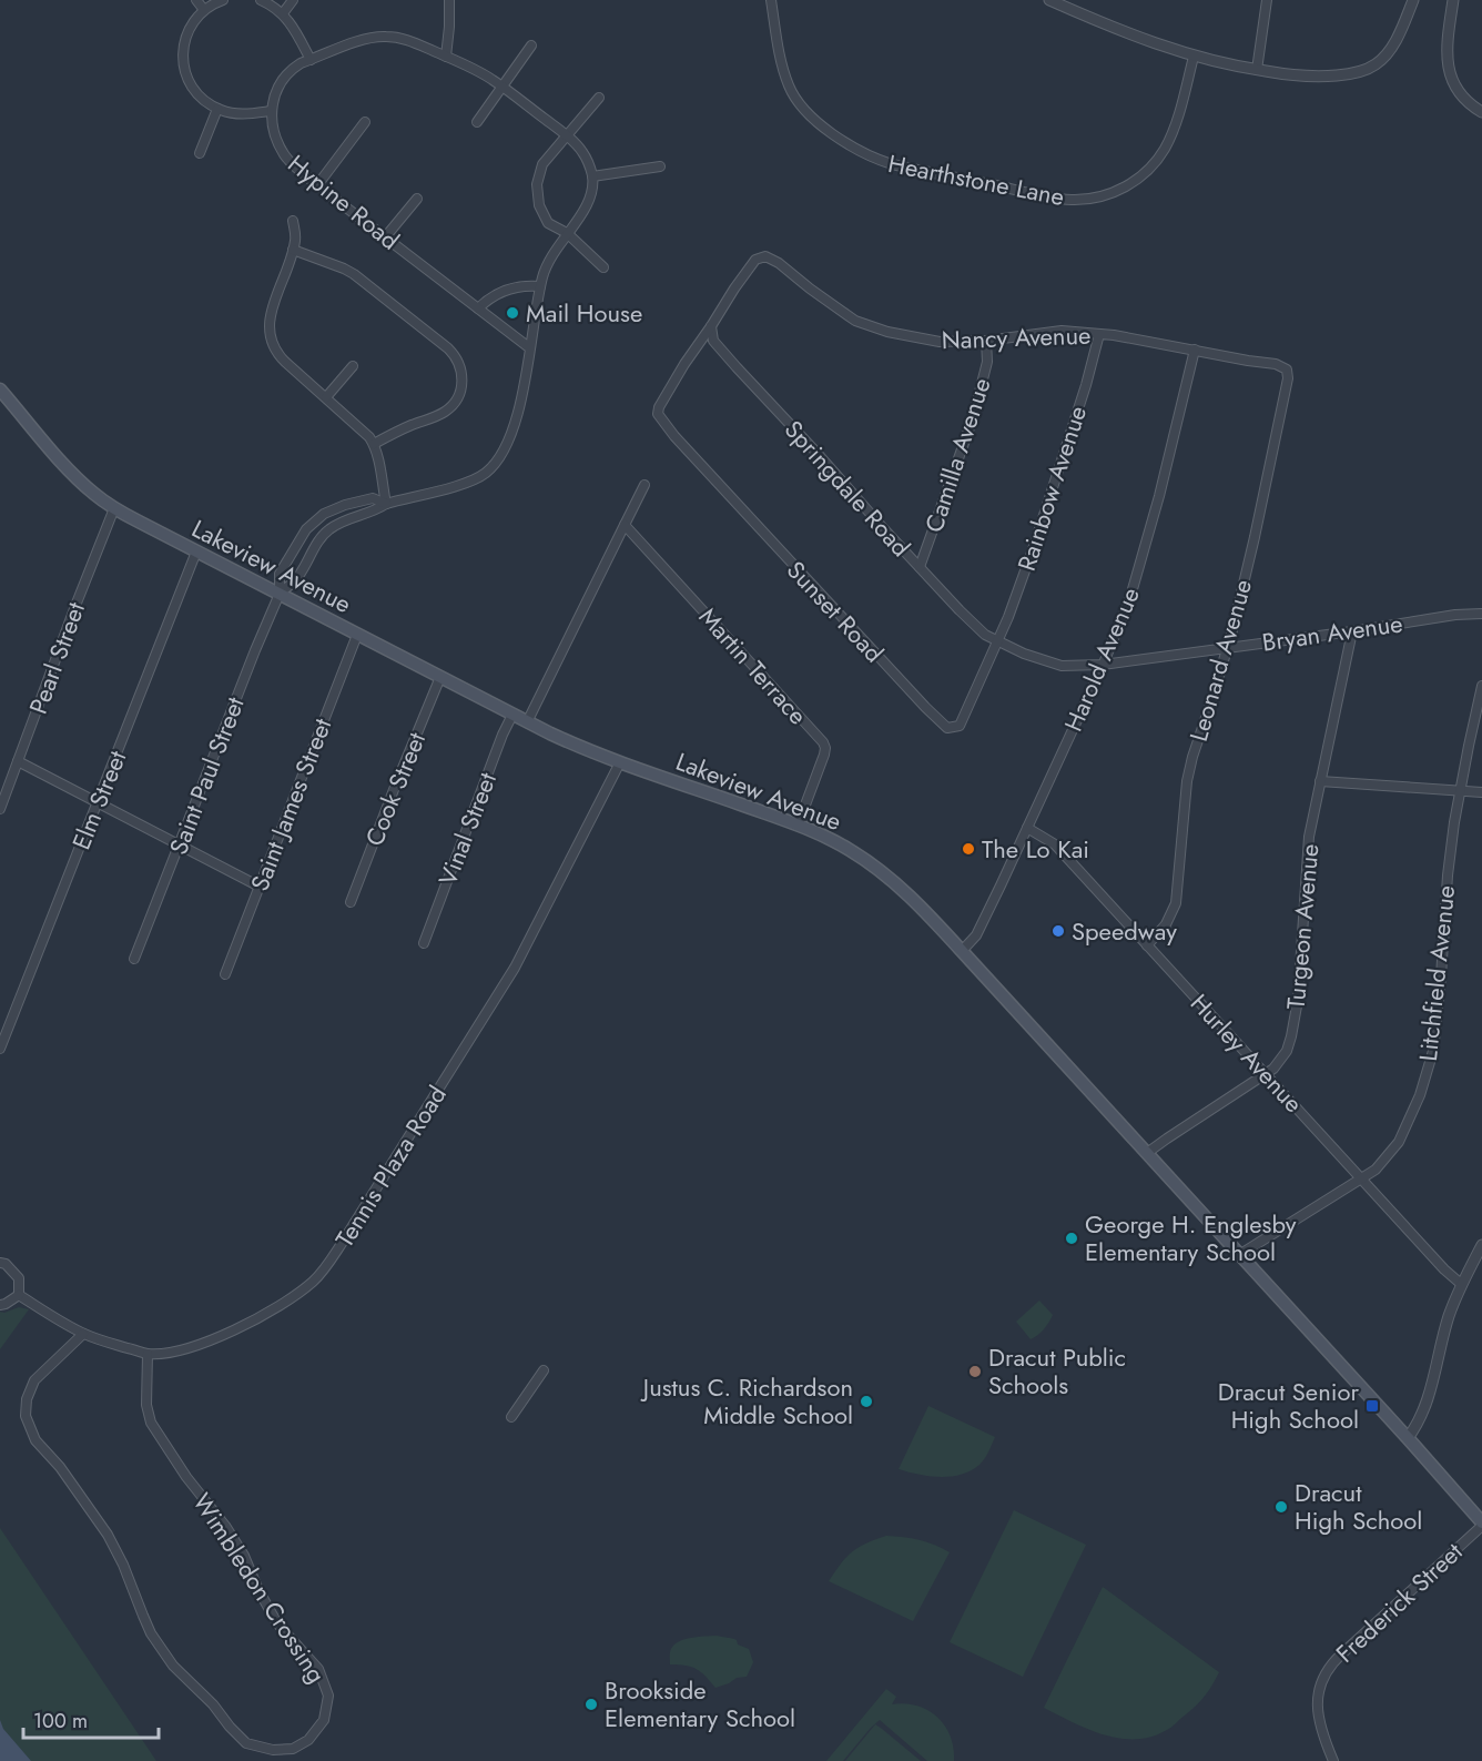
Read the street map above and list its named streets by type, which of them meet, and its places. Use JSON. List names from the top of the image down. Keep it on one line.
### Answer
{"streets":{"main road":["Lakeview Avenue"],"street":["Hearthstone Lane","Hypine Road","Nancy Avenue","Camilla Avenue","Springdale Road","Rainbow Avenue","Sunset Road","Bryan Avenue","Pearl Street","Harold Avenue","Leonard Avenue","Martin Terrace","Saint Paul Street","Cook Street","Elm Street","Saint James Street","Vinal Street","Turgeon Avenue","Litchfield Avenue","Hurley Avenue","Tennis Plaza Road","Wimbledon Crossing","Frederick Street"]},"crossings":[["Nancy Avenue","Camilla Avenue"],["Nancy Avenue","Springdale Road"],["Nancy Avenue","Rainbow Avenue"],["Nancy Avenue","Sunset Road"],["Nancy Avenue","Harold Avenue"],["Nancy Avenue","Leonard Avenue"],["Camilla Avenue","Springdale Road"],["Springdale Road","Rainbow Avenue"],["Springdale Road","Sunset Road"],["Springdale Road","Bryan Avenue"],["Springdale Road","Harold Avenue"],["Rainbow Avenue","Sunset Road"],["Lakeview Avenue","Pearl Street"],["Lakeview Avenue","Harold Avenue"],["Lakeview Avenue","Martin Terrace"],["Lakeview Avenue","Saint Paul Street"],["Lakeview Avenue","Cook Street"],["Lakeview Avenue","Elm Street"],["Lakeview Avenue","Saint James Street"],["Lakeview Avenue","Vinal Street"],["Lakeview Avenue","Turgeon Avenue"],["Lakeview Avenue","Litchfield Avenue"],["Lakeview Avenue","Tennis Plaza Road"],["Lakeview Avenue","Frederick Street"],["Bryan Avenue","Harold Avenue"],["Bryan Avenue","Leonard Avenue"],["Bryan Avenue","Turgeon Avenue"],["Harold Avenue","Hurley Avenue"],["Leonard Avenue","Hurley Avenue"],["Turgeon Avenue","Hurley Avenue"],["Litchfield Avenue","Hurley Avenue"],["Tennis Plaza Road","Wimbledon Crossing"]],"places":{"other":["Mail House","The Lo Kai","Speedway","George H. Englesby Elementary School","Dracut Public Schools","Justus C. Richardson Middle School","Dracut High School","Brookside Elementary School"],"transit":["Dracut Senior High School"]},"scale_bar":"100 m"}
